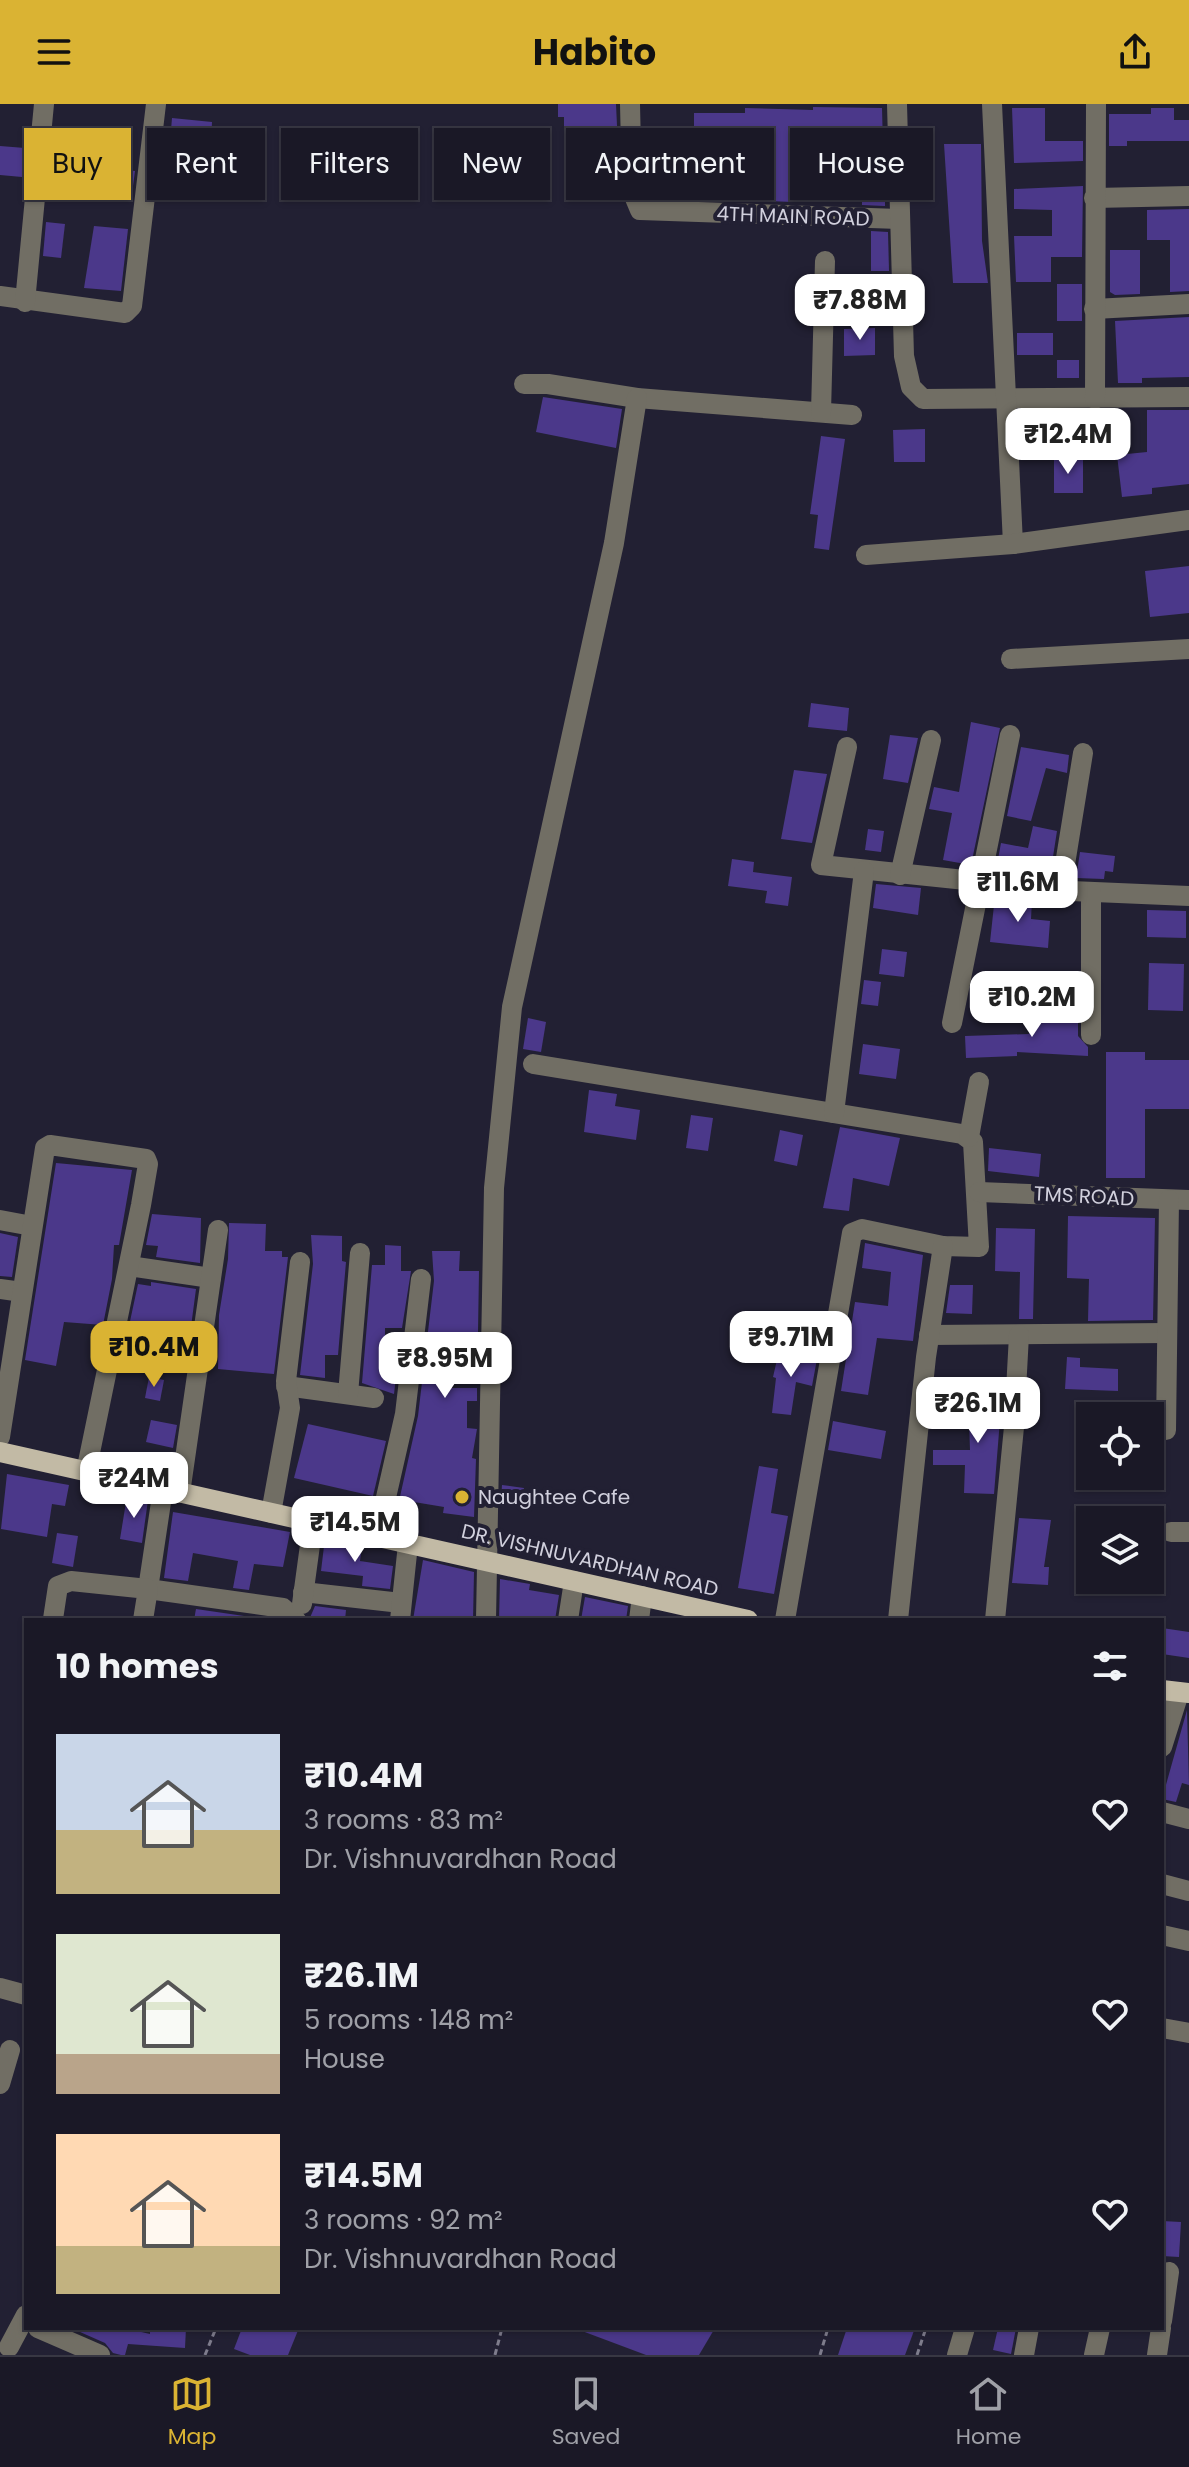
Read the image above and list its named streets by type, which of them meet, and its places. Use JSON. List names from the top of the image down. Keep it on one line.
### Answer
{"streets":{"main road":["DR. VISHNUVARDHAN ROAD"],"street":["4TH MAIN ROAD","TMS ROAD"]},"places":["Naughtee Cafe"],"page":{"header":"Habito","chip":["Buy","Rent","Filters","New","Apartment","House"],"price":["₹7.88M","₹12.4M","₹11.6M","₹10.2M","₹9.71M","₹10.4M","₹8.95M","₹26.1M","₹24M","₹14.5M"],"heading":"10 homes","list":[{"name":"₹10.4M","note":"3 rooms · 83 m² · Dr. Vishnuvardhan Road"},{"name":"₹26.1M","note":"5 rooms · 148 m² · House"},{"name":"₹14.5M","note":"3 rooms · 92 m² · Dr. Vishnuvardhan Road"}],"tabs":["Map","Saved","Home"]}}
